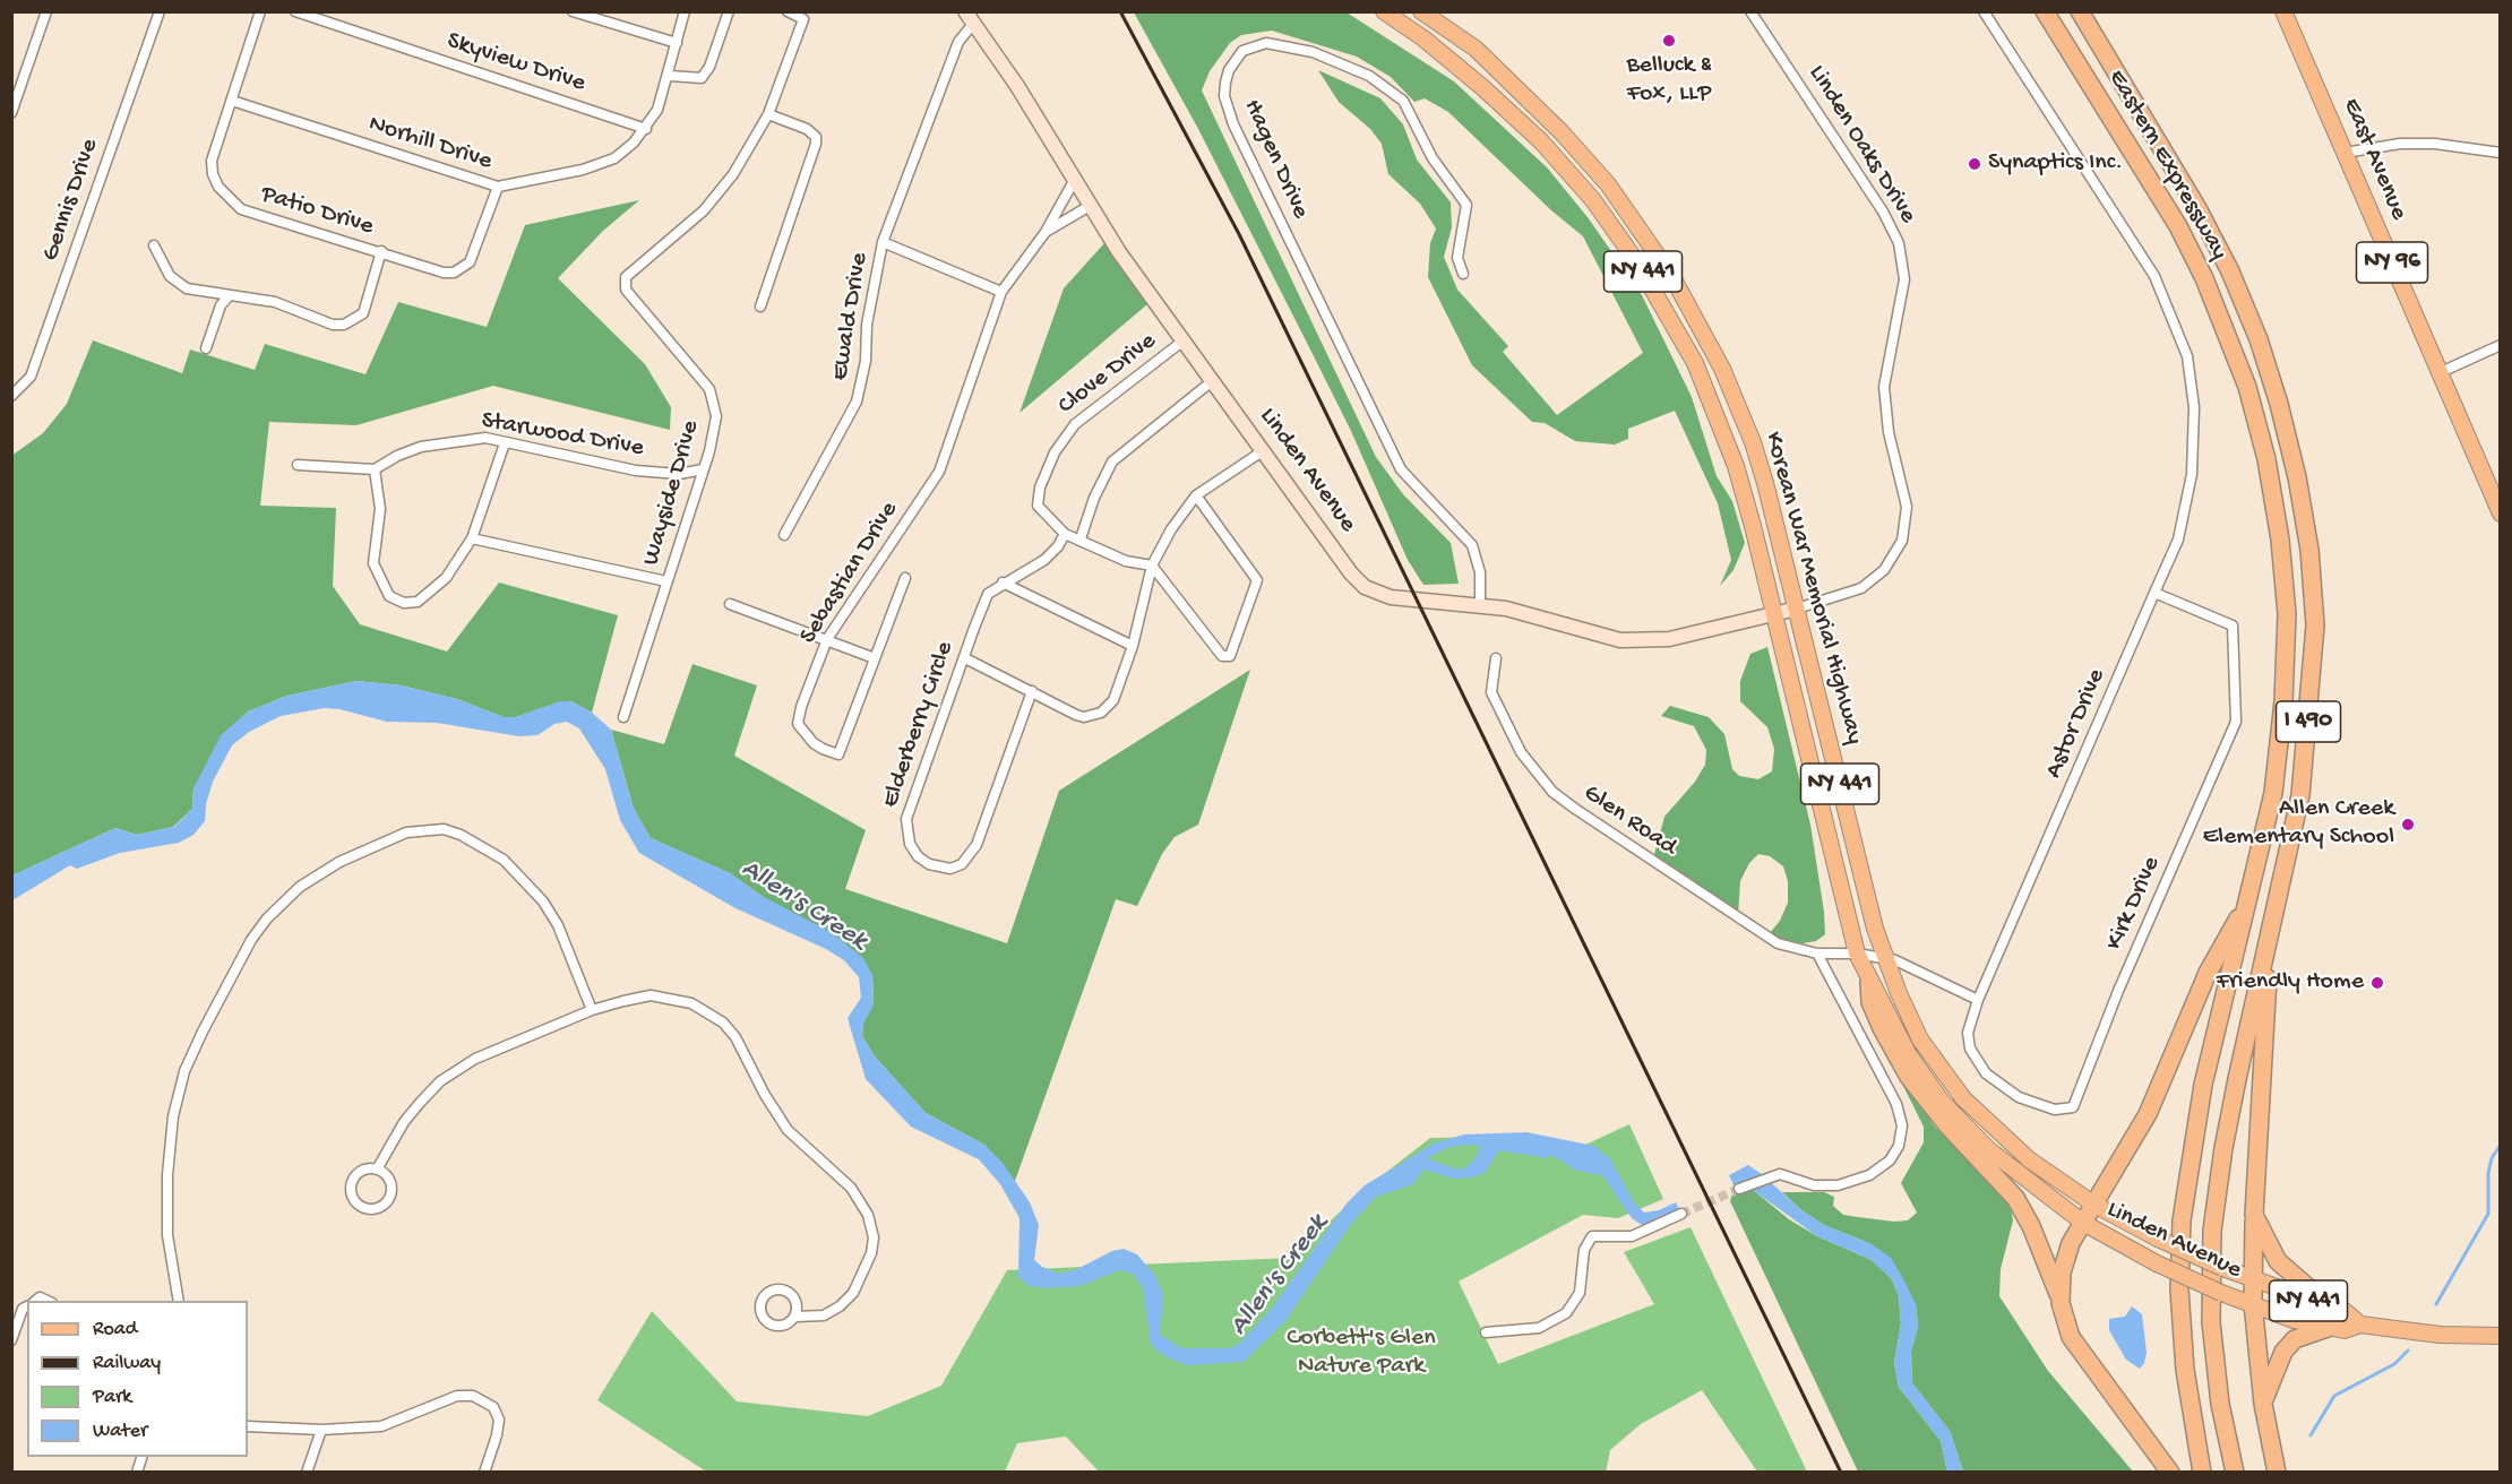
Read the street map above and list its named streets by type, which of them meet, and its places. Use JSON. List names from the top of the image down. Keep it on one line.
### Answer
{"streets":{"highway":["Eastern Expressway","I 490"],"main road":["East Avenue","NY 96","NY 441","Linden Avenue","Korean War Memorial Highway"],"street":["Skyview Drive","Norhill Drive","Linden Oaks Drive","Hagen Drive","Gennis Drive","Patio Drive","Ewald Drive","Clove Drive","Starwood Drive","Wayside Drive","Sebastian Drive","Astor Drive","Elderberry Circle","Glen Road","Kirk Drive"]},"crossings":[["Skyview Drive","Norhill Drive"],["Norhill Drive","Patio Drive"],["Linden Oaks Drive","Linden Avenue"],["Linden Oaks Drive","Korean War Memorial Highway"],["Hagen Drive","Linden Avenue"],["Ewald Drive","Linden Avenue"],["Clove Drive","Linden Avenue"],["Clove Drive","Elderberry Circle"],["Starwood Drive","Wayside Drive"],["Linden Avenue","Sebastian Drive"],["Linden Avenue","Korean War Memorial Highway"],["Korean War Memorial Highway","Glen Road"],["Astor Drive","Kirk Drive"]],"water":["Allen's Creek"],"parks":["Corbett's Glen Nature Park"],"places":["Belluck & Fox, LLP","Synaptics Inc.","Allen Creek Elementary School","Friendly Home"],"legend":["Road","Railway","Park","Water"]}
